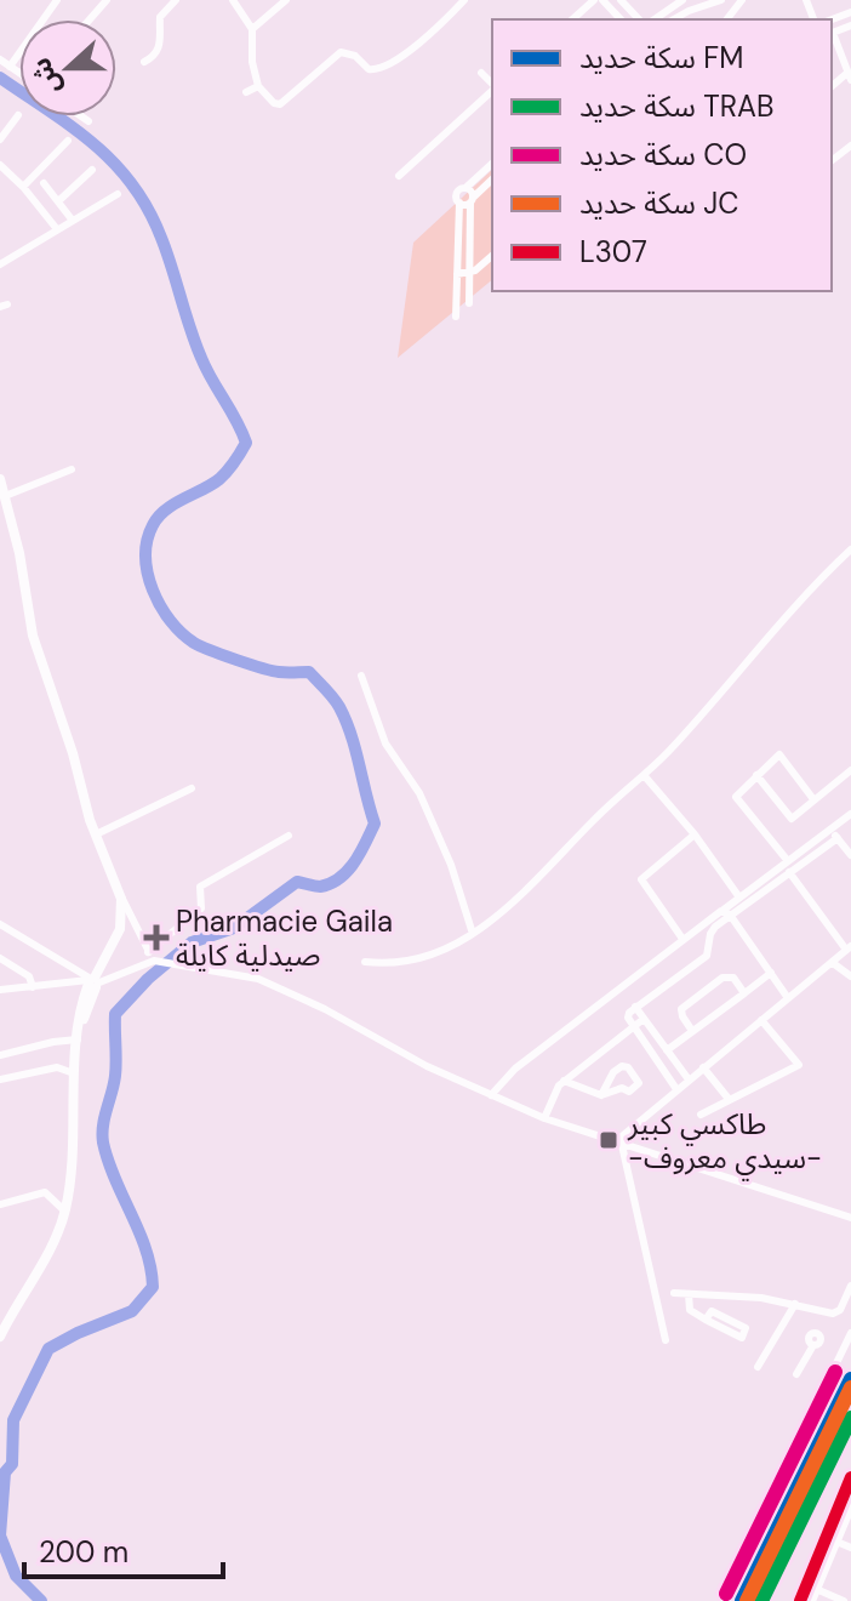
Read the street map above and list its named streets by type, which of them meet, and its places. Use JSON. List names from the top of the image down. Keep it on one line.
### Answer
{"places":{"health":["Pharmacie Gaila صيدلية كايلة"],"transit":["طاكسي كبير -سيدي معروف-"]},"lines":["rail line CO","rail line FM","rail line JC","rail line TRAB","transit line L307"],"legend":["سكة حديد FM","سكة حديد TRAB","سكة حديد CO","سكة حديد JC","L307"],"scale_bar":"200 m","north":"left"}
